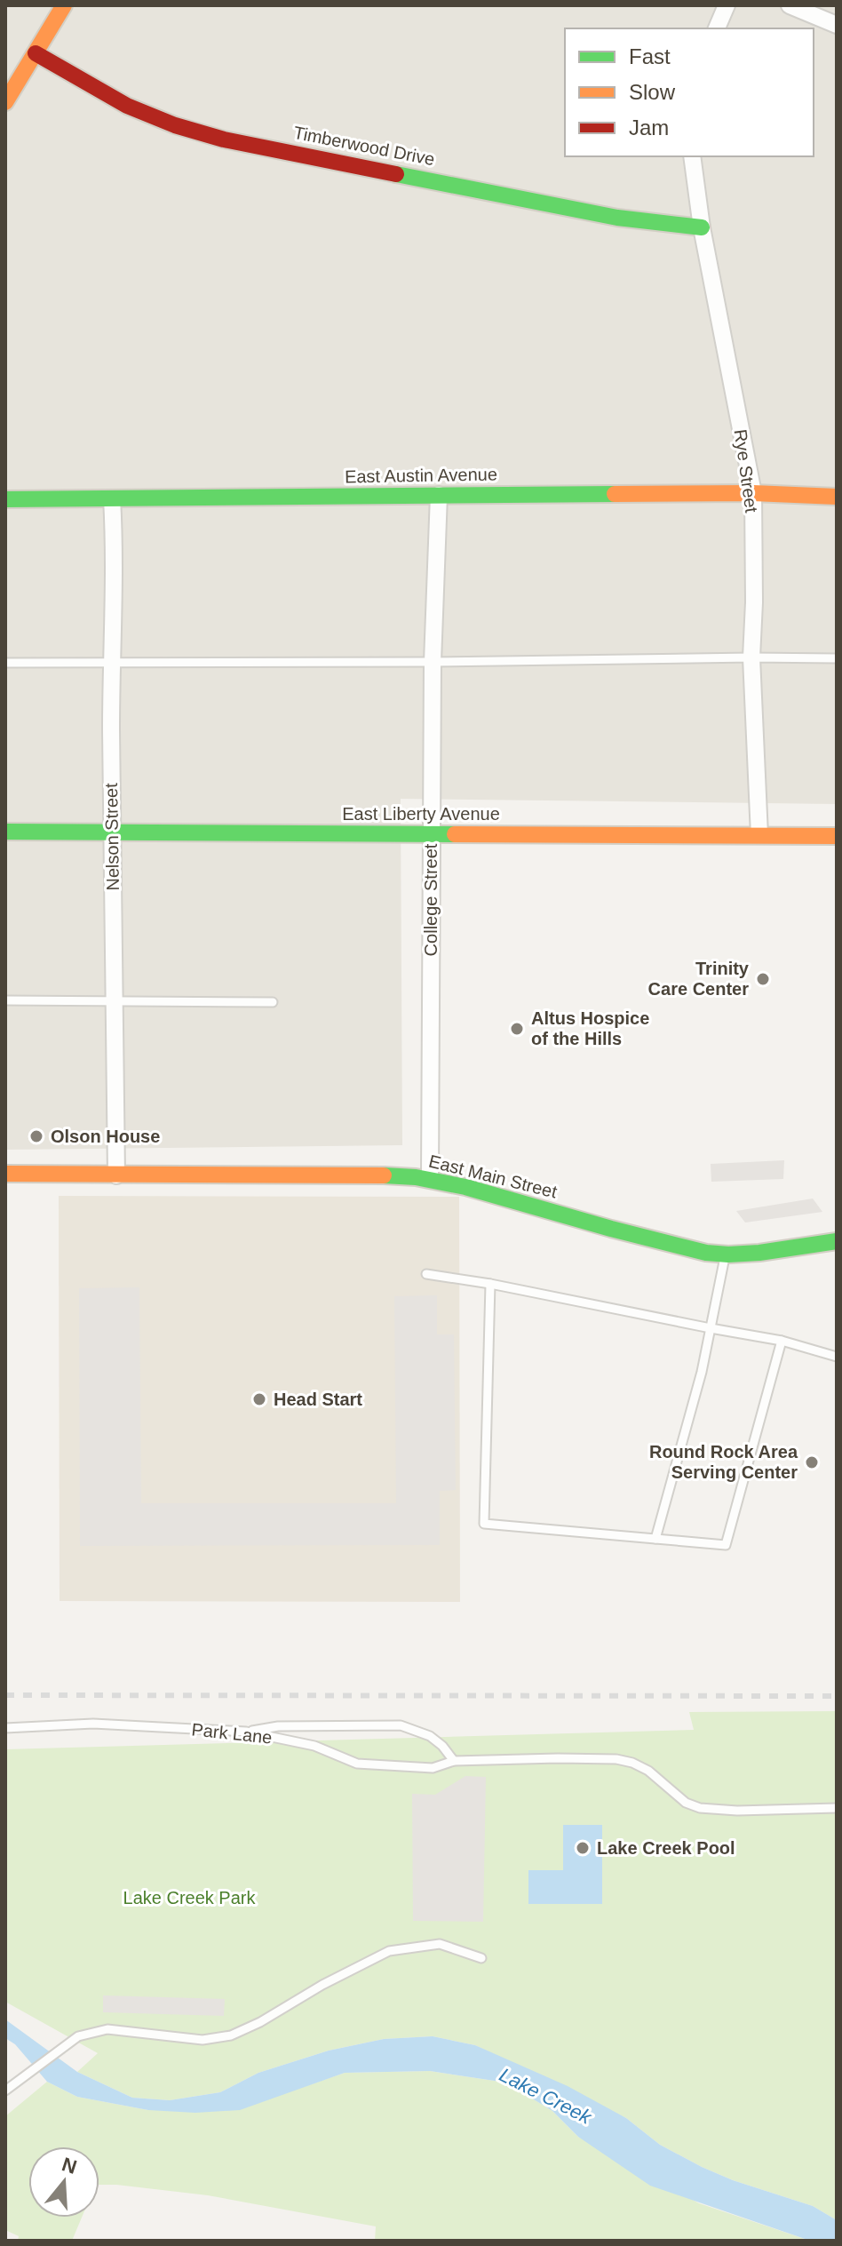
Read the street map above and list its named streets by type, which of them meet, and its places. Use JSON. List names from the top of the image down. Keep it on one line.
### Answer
{"streets":{"street":["Timberwood Drive","Rye Street","East Austin Avenue","East Liberty Avenue","Nelson Street","College Street","East Main Street"],"lane":["Park Lane"]},"crossings":[["Timberwood Drive","Rye Street"],["Rye Street","East Austin Avenue"],["Rye Street","East Liberty Avenue"],["East Austin Avenue","Nelson Street"],["East Austin Avenue","College Street"],["East Liberty Avenue","Nelson Street"],["East Liberty Avenue","College Street"],["Nelson Street","East Main Street"],["College Street","East Main Street"]],"water":["Lake Creek"],"parks":["Lake Creek Park"],"places":["Trinity Care Center","Altus Hospice of the Hills","Olson House","Head Start","Round Rock Area Serving Center","Lake Creek Pool"],"legend":["Fast","Slow","Jam"],"north":"top"}
